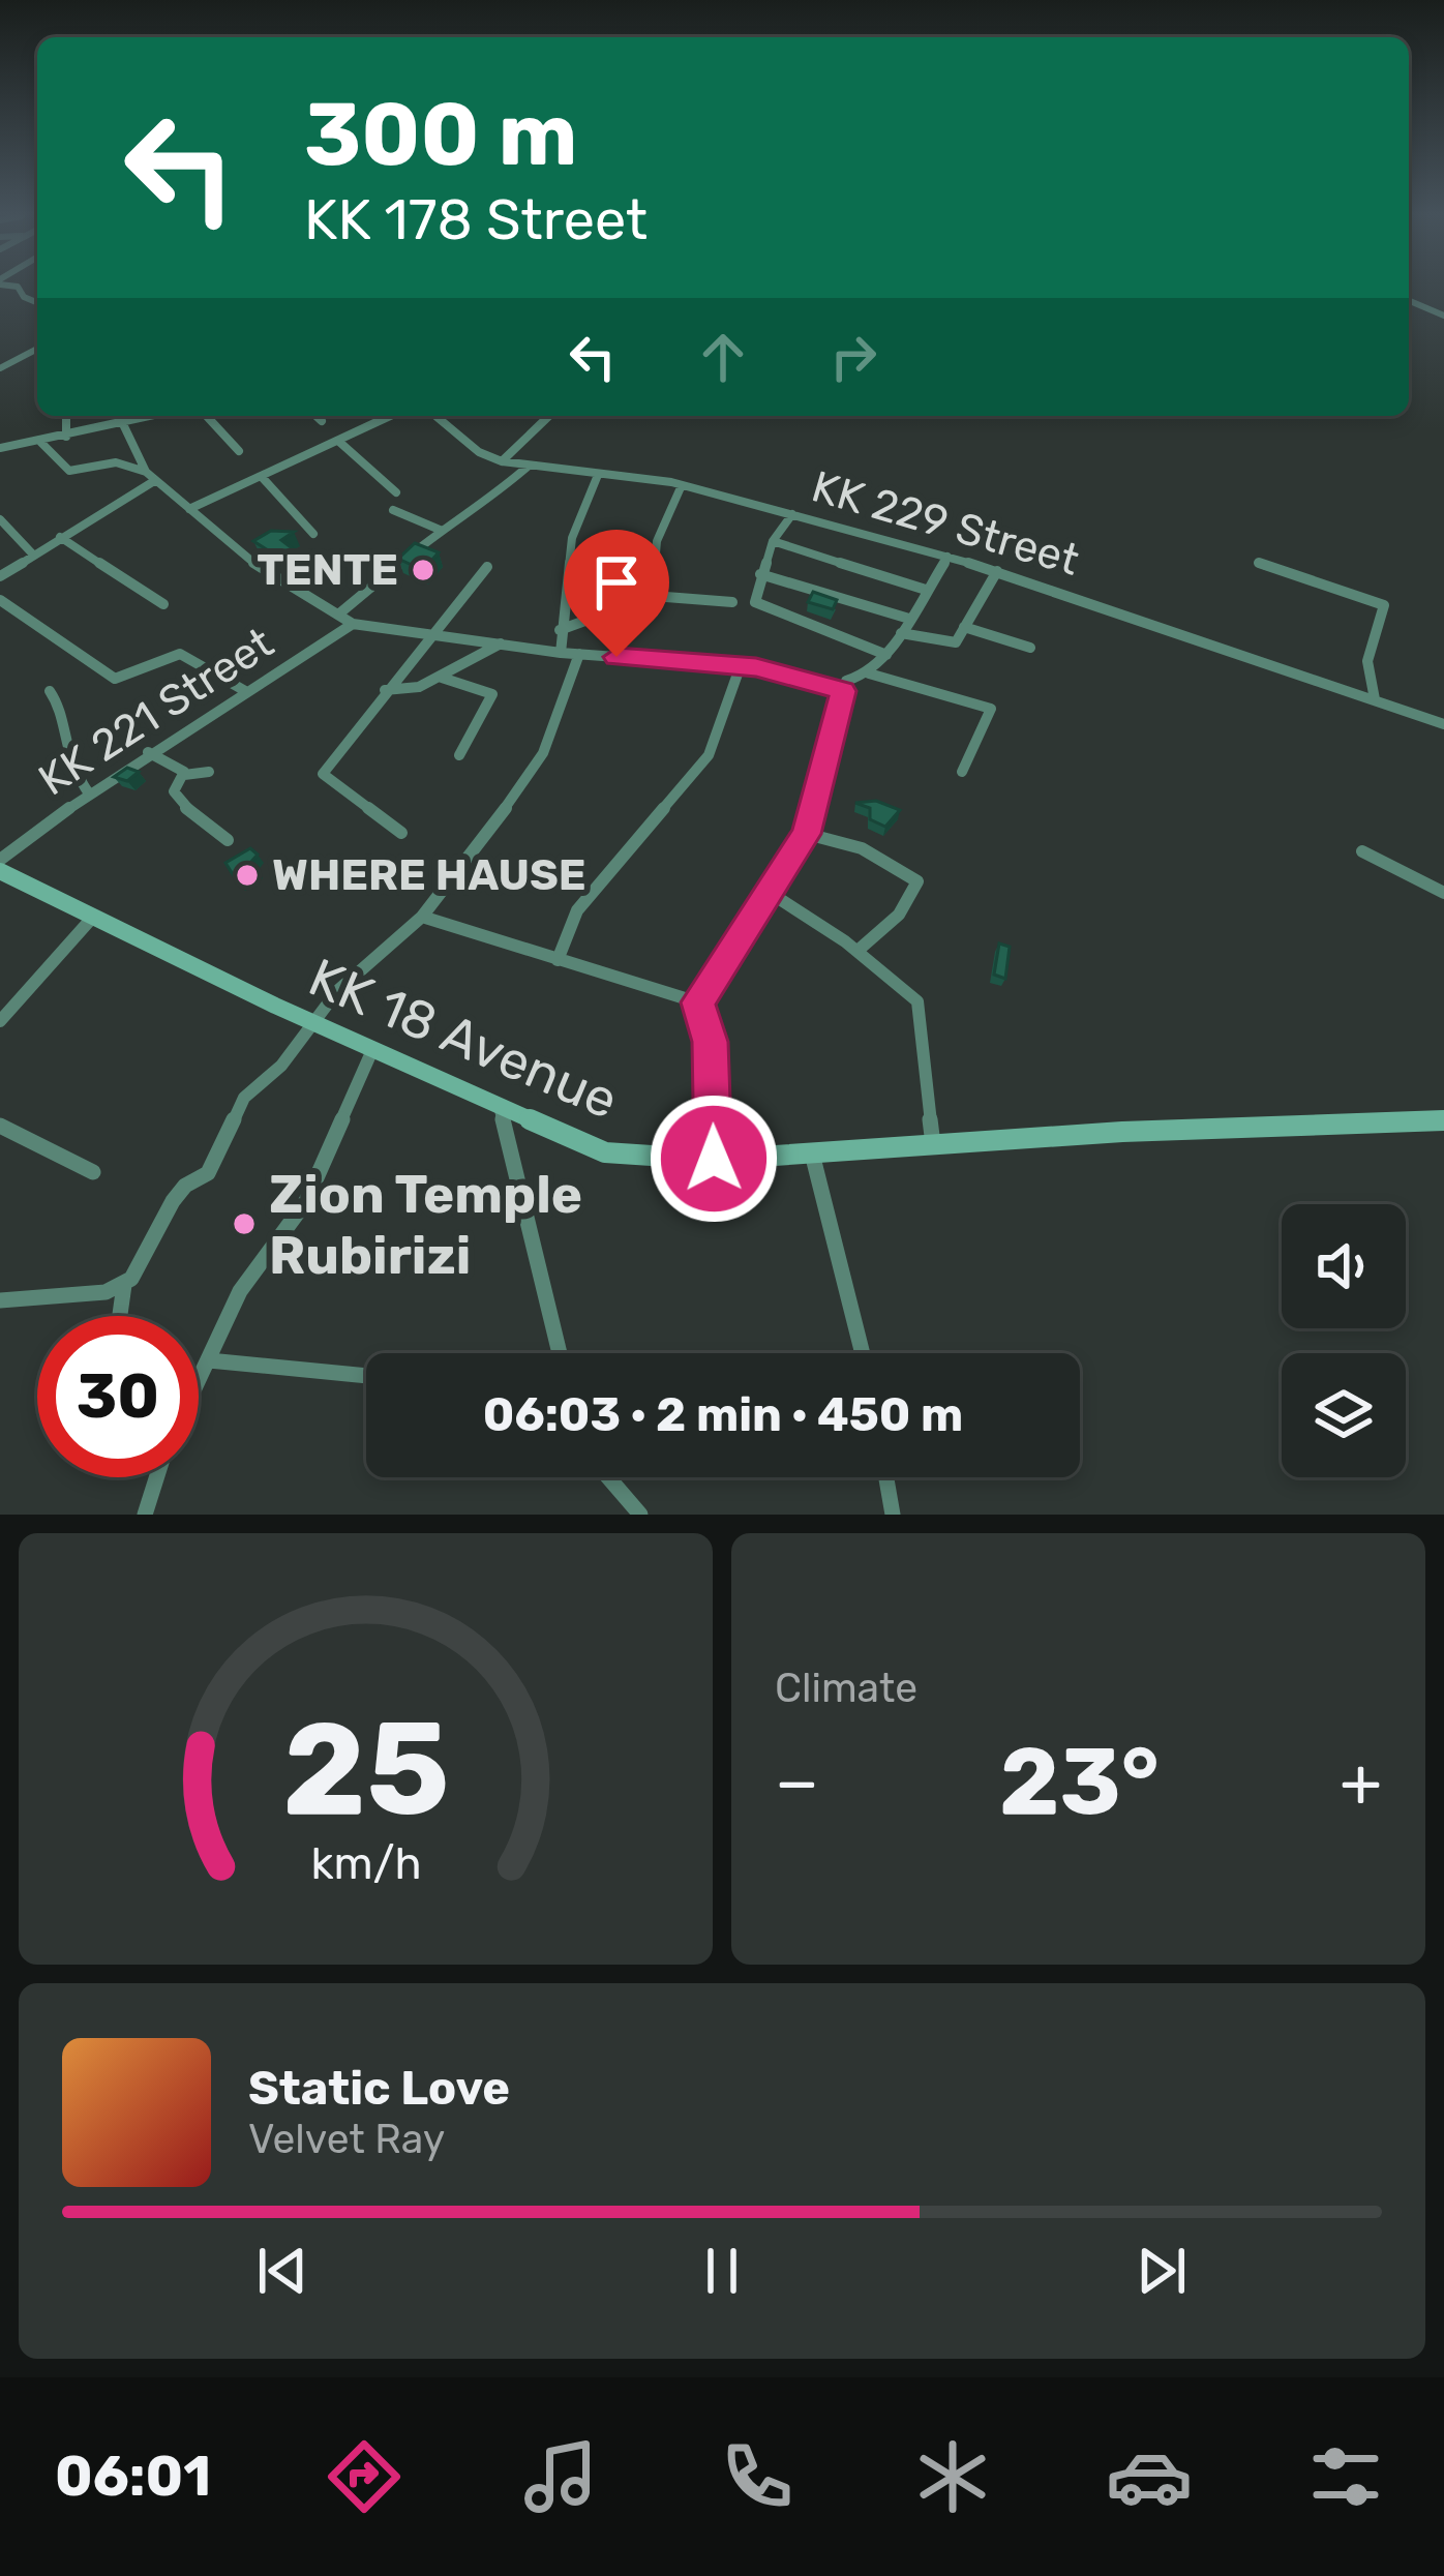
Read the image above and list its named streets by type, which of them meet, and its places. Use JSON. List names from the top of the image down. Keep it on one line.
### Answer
{"streets":{"main road":["KK 18 Avenue"],"street":["KK 229 Street","KK 221 Street"]},"places":["TENTE","WHERE HAUSE","Zion Temple Rubirizi"],"page":{"turn":["300 m","KK 178 Street"],"limit":"30","trip":"06:03 · 2 min · 450 m","tile":"Climate","heat":["−","23°","+"],"song":["Static Love","Velvet Ray"],"tabs":"06:01","gauge":["25","km/h"]}}
